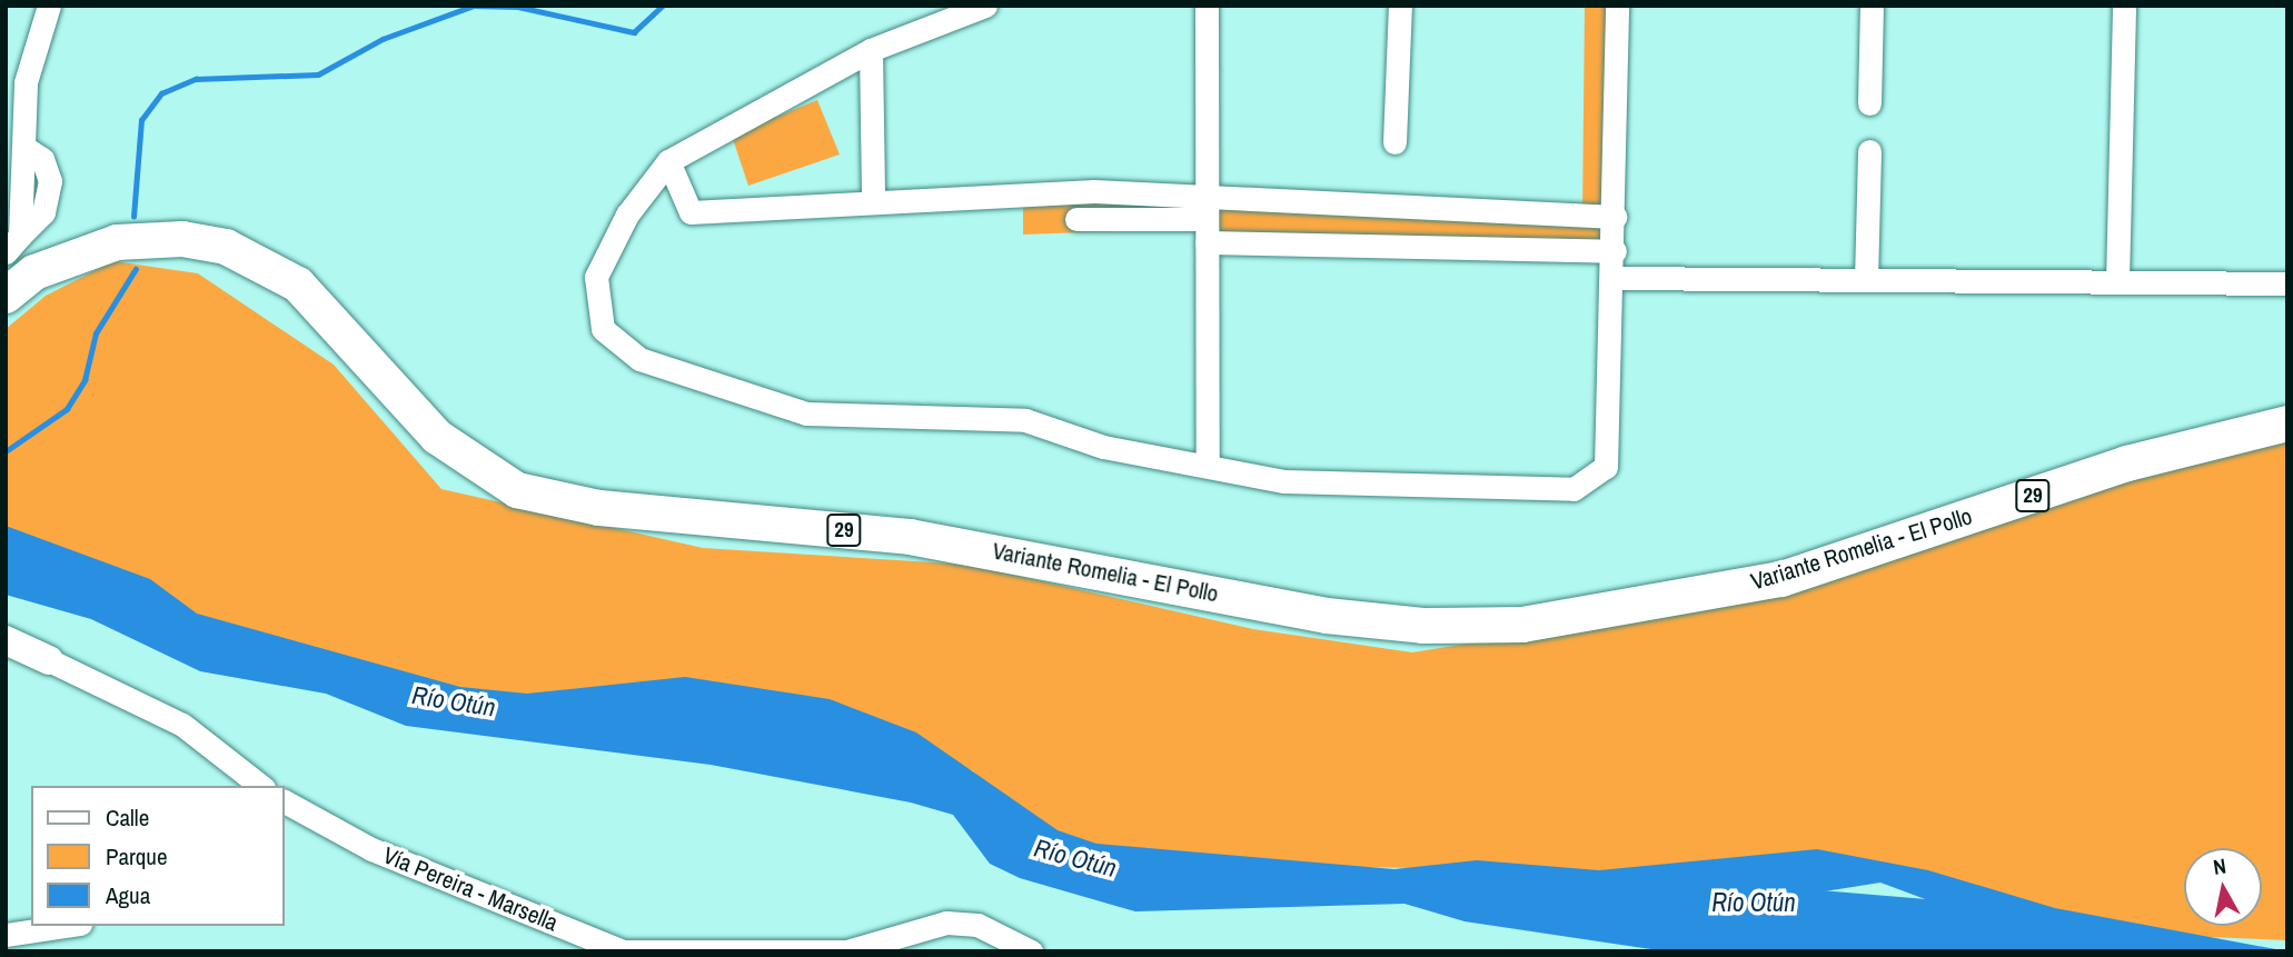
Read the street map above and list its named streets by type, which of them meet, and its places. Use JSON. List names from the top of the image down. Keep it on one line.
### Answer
{"streets":{"highway":["29","Variante Romelia - El Pollo"],"street":["Vía Pereira - Marsella"]},"water":["Río Otún"],"legend":["Calle","Parque","Agua"],"north":"top"}
